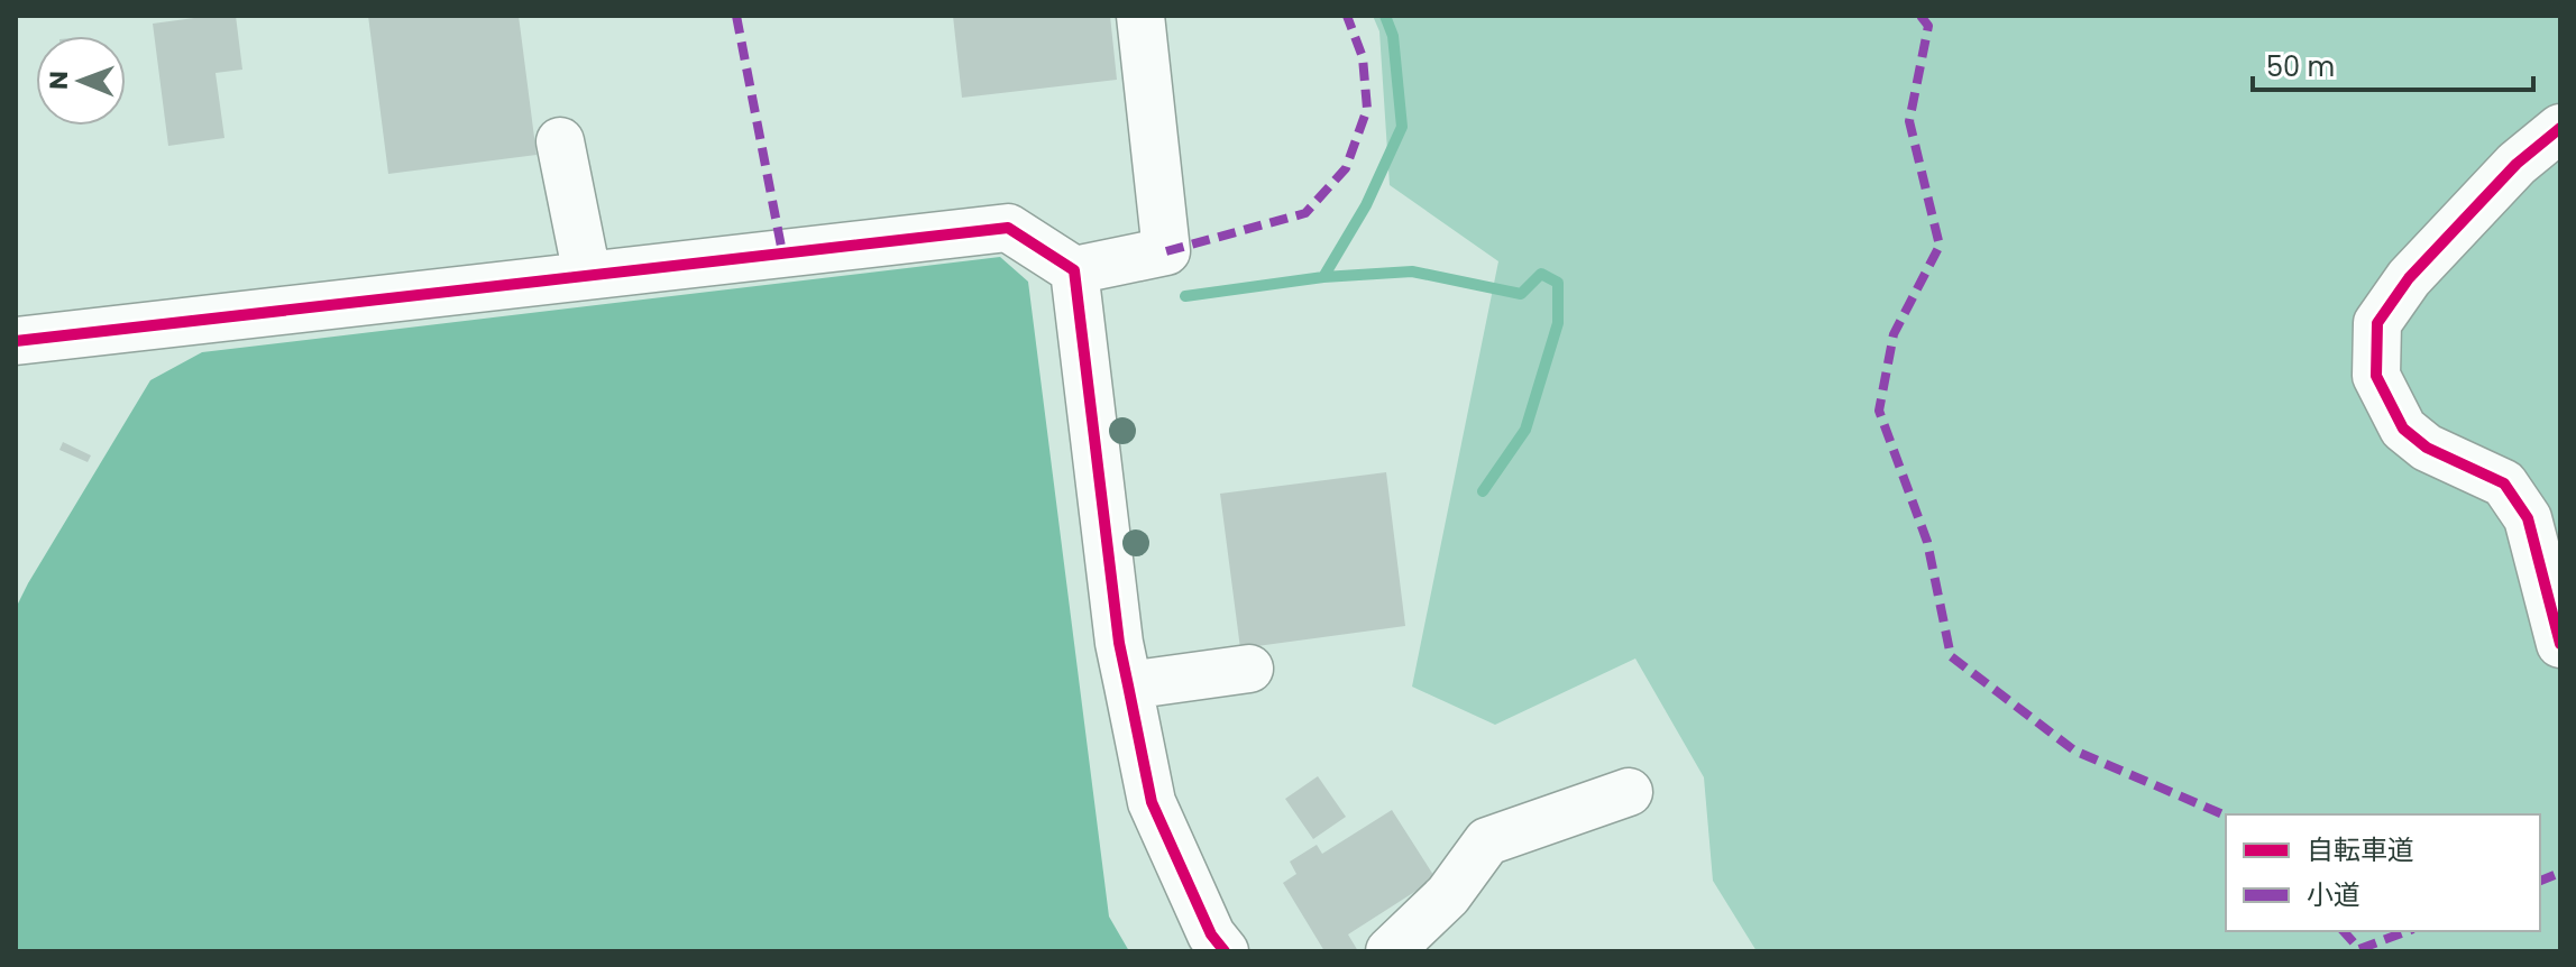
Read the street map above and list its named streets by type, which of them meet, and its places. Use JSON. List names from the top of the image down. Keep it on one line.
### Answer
{"legend":["自転車道","小道"],"scale_bar":"50 m","north":"left"}
